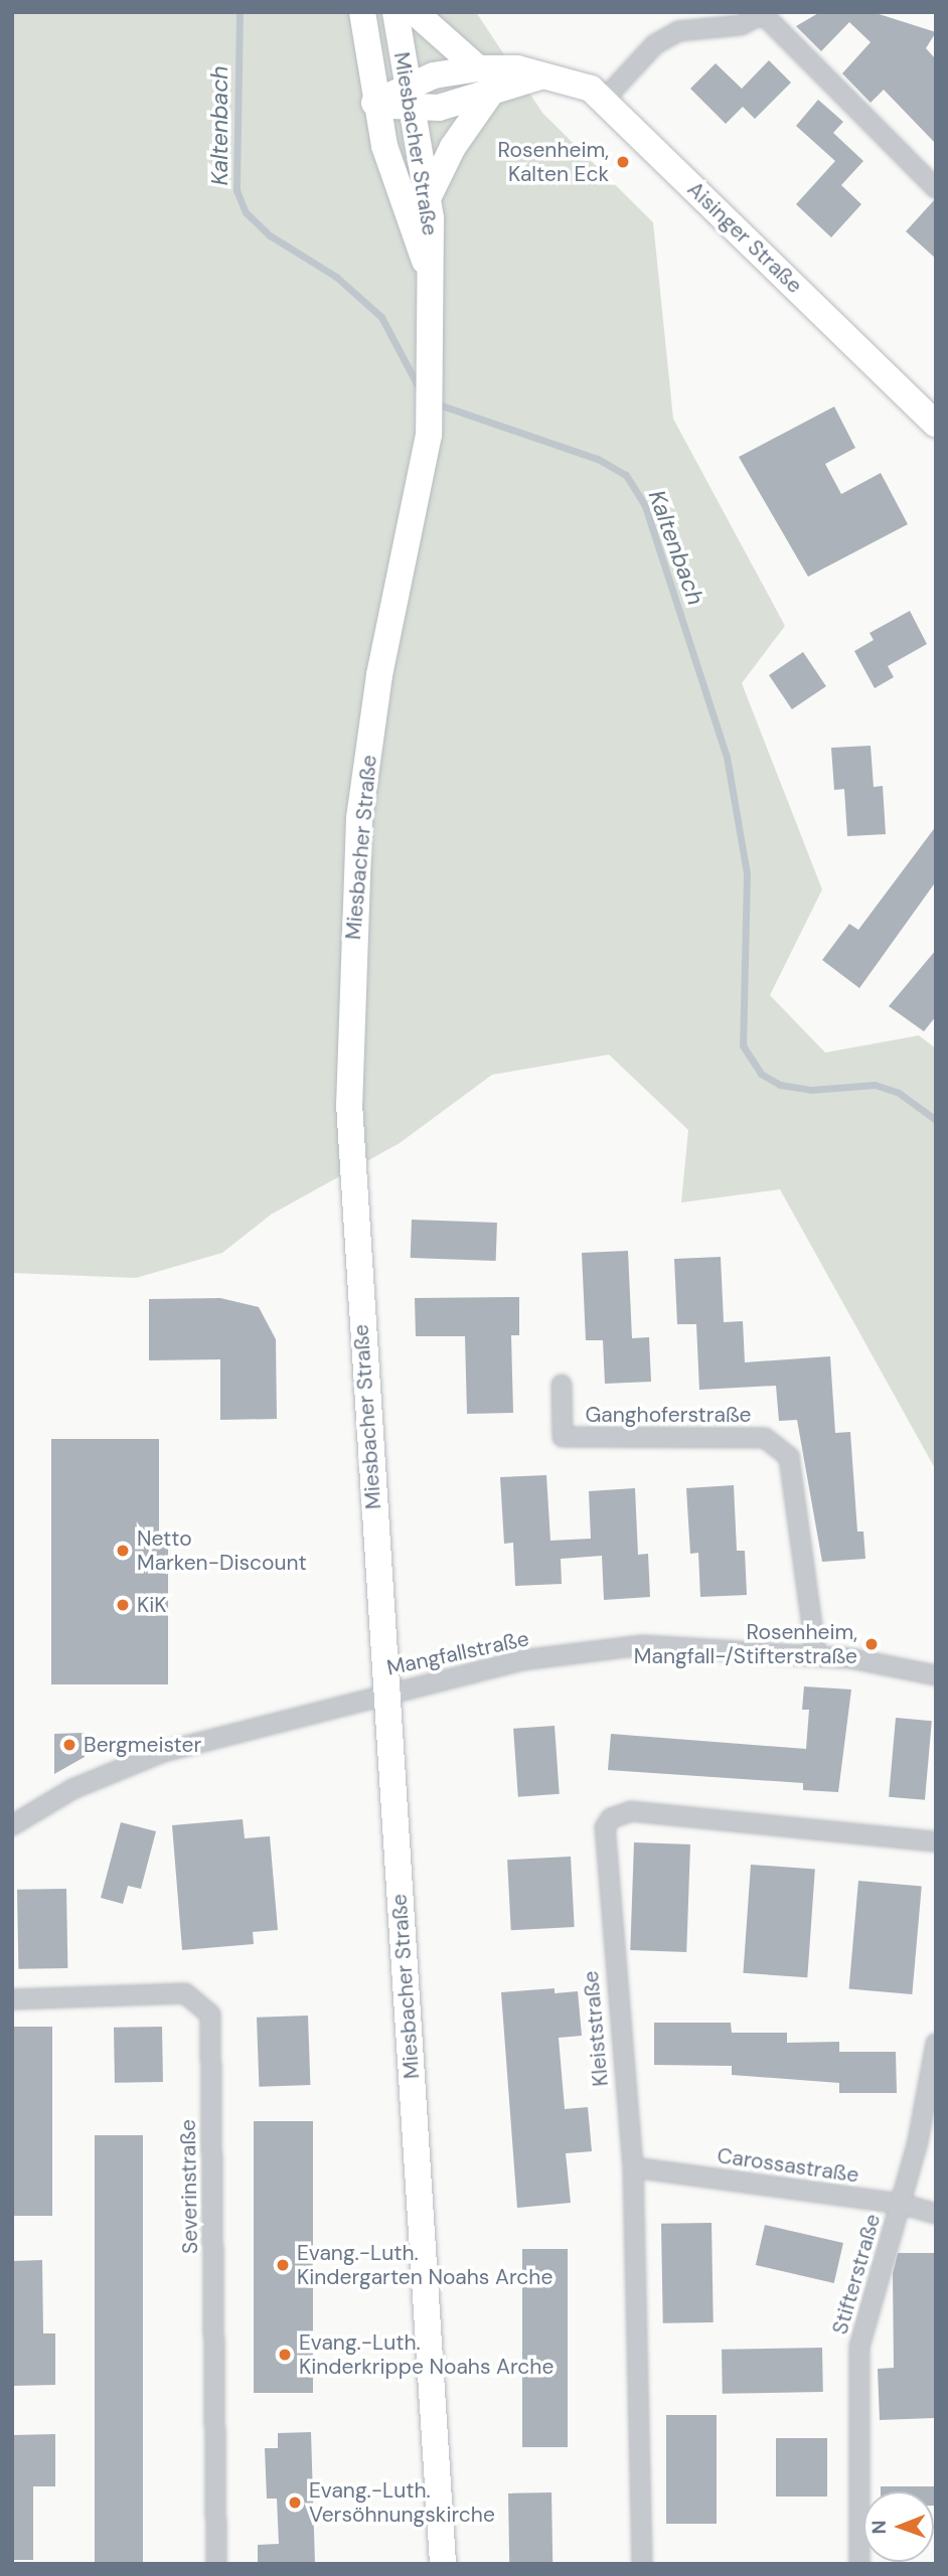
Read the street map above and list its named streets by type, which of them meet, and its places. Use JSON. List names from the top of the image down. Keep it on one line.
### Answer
{"streets":{"main road":["Miesbacher Straße","Aisinger Straße"],"street":["Ganghoferstraße","Mangfallstraße","Kleiststraße","Carossastraße","Severinstraße","Stifterstraße"]},"crossings":[["Miesbacher Straße","Aisinger Straße"],["Miesbacher Straße","Mangfallstraße"],["Ganghoferstraße","Mangfallstraße"],["Kleiststraße","Carossastraße"],["Carossastraße","Stifterstraße"]],"water":["Kaltenbach"],"places":["Rosenheim, Kalten Eck","Netto Marken-Discount","KiK","Rosenheim, Mangfall-/Stifterstraße","Bergmeister","Evang.-Luth. Kindergarten Noahs Arche","Evang.-Luth. Kinderkrippe Noahs Arche","Evang.-Luth. Versöhnungskirche"],"north":"left"}
